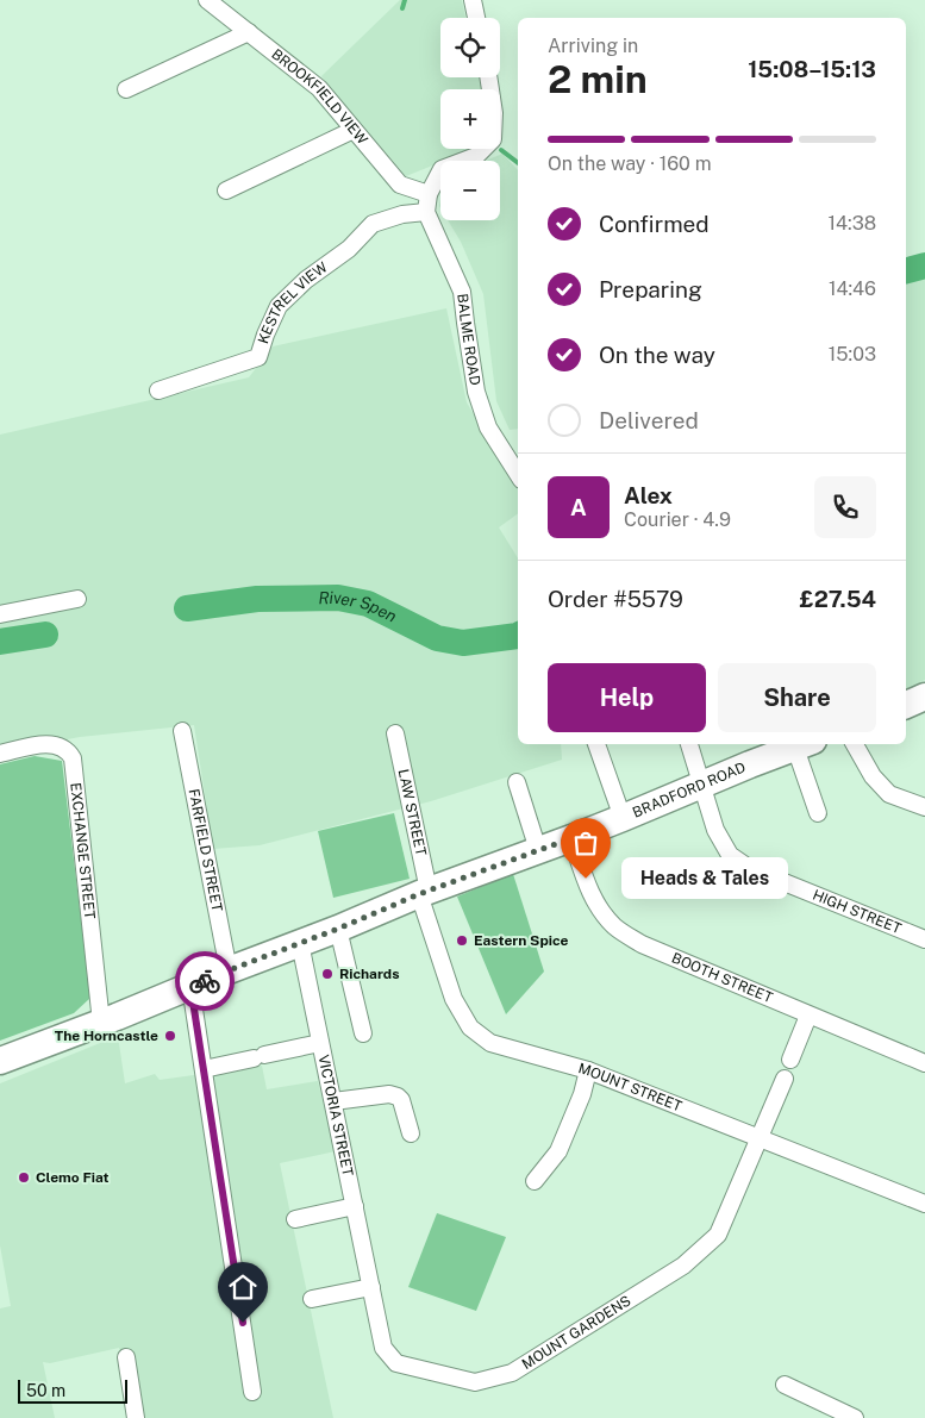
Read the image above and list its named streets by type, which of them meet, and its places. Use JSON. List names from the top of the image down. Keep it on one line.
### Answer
{"streets":{"main road":["BRADFORD ROAD"],"street":["BROOKFIELD VIEW","KESTREL VIEW","BALME ROAD","LAW STREET","FARFIELD STREET","EXCHANGE STREET","HIGH STREET","BOOTH STREET","MOUNT STREET","VICTORIA STREET","MOUNT GARDENS"]},"crossings":[["KESTREL VIEW","BALME ROAD"],["BRADFORD ROAD","LAW STREET"],["BRADFORD ROAD","FARFIELD STREET"],["BRADFORD ROAD","EXCHANGE STREET"],["BRADFORD ROAD","HIGH STREET"],["BRADFORD ROAD","BOOTH STREET"],["BRADFORD ROAD","MOUNT STREET"],["BRADFORD ROAD","VICTORIA STREET"],["LAW STREET","MOUNT STREET"],["MOUNT STREET","MOUNT GARDENS"],["VICTORIA STREET","MOUNT GARDENS"]],"water":["River Spen"],"places":["Heads & Tales","Eastern Spice","Richards","The Horncastle","Clemo Fiat"],"scale_bar":"50 m","page":{"map_buttons":["+","−"],"heading":["2 min","Arriving in","15:08–15:13"],"panel":["Alex","Courier · 4.9","Order #5579","£27.54"],"bar":"On the way · 160 m","list":[["Confirmed","14:38"],["Preparing","14:46"],["On the way","15:03"],"Delivered"],"round":"A","buttons":["Help","Share"],"bubble":"Heads & Tales","scale":"50 m"}}
